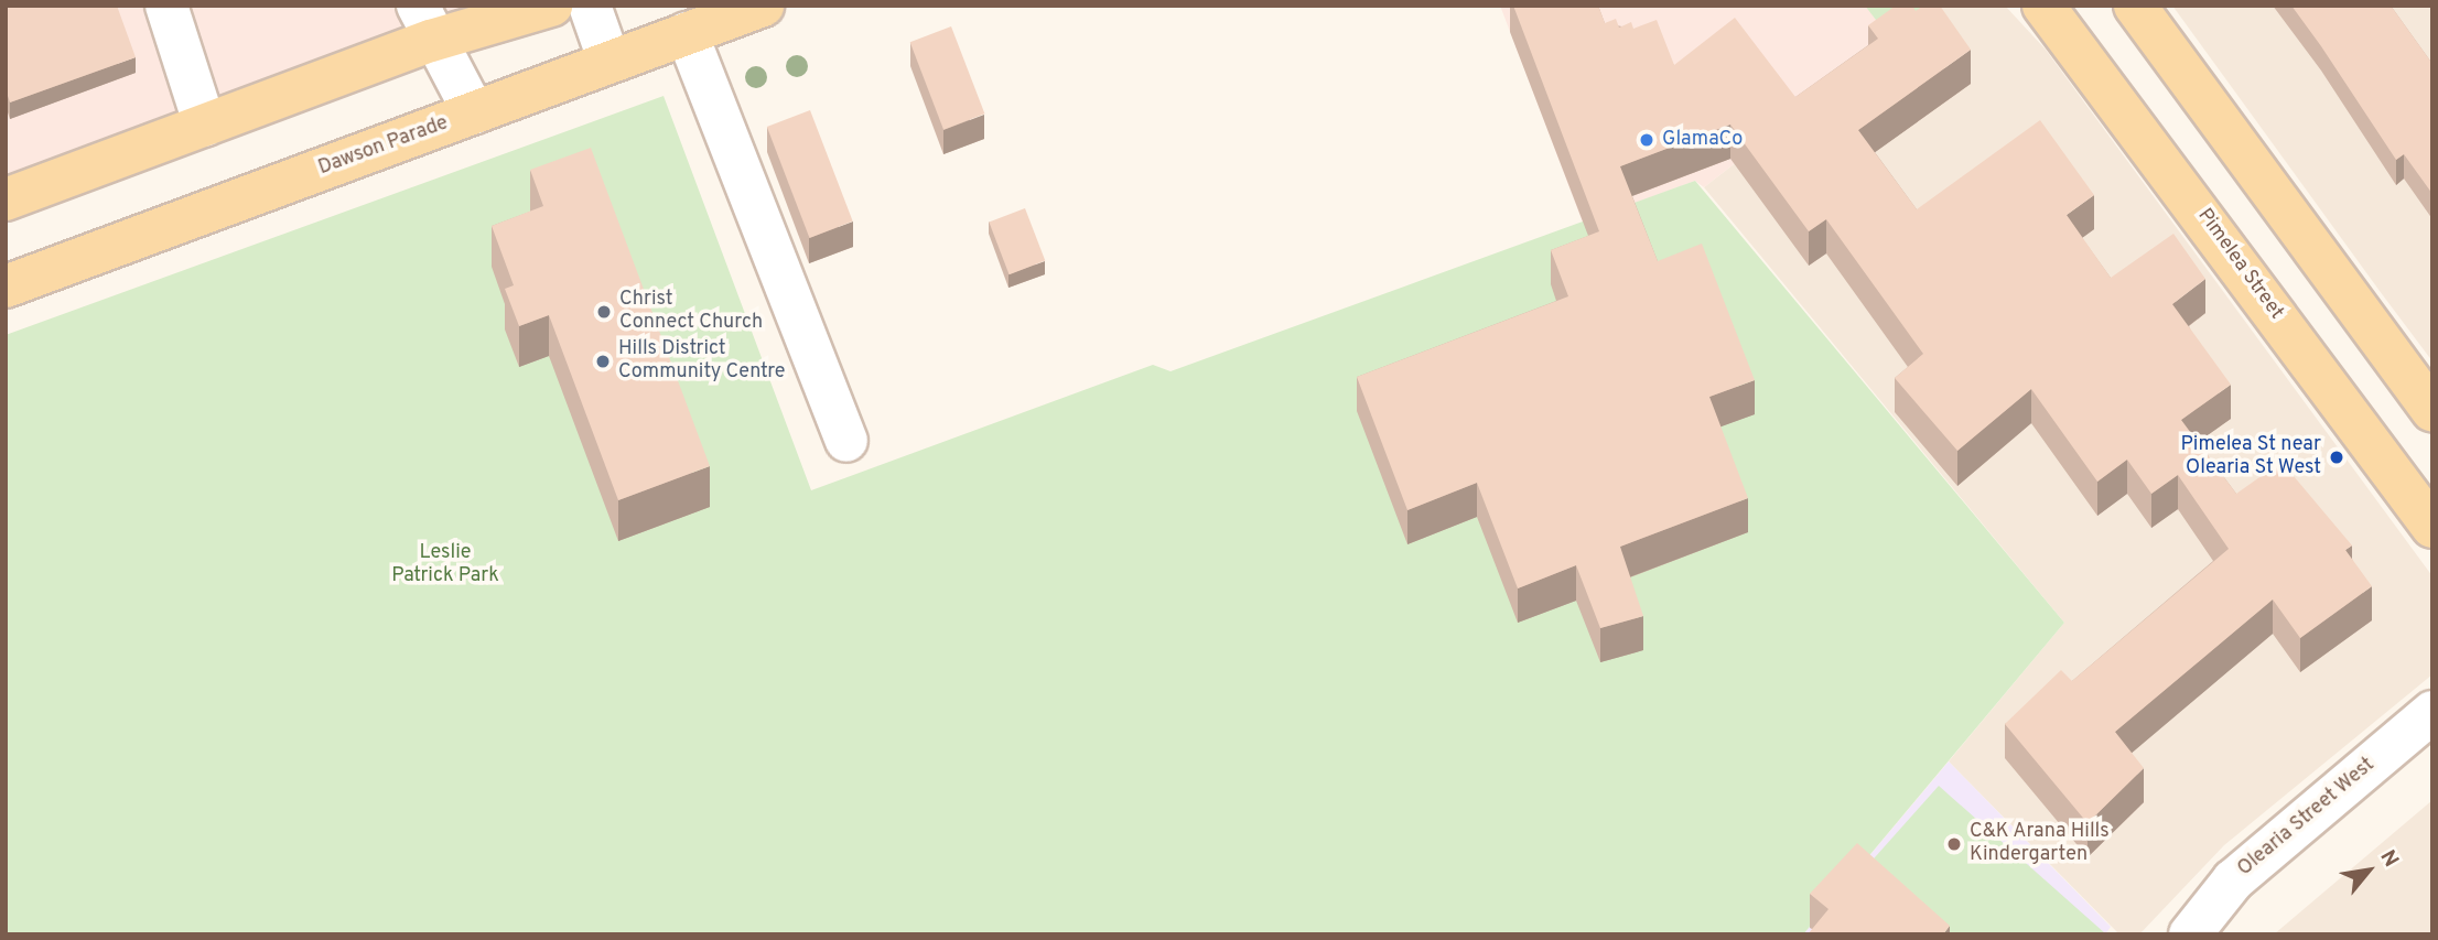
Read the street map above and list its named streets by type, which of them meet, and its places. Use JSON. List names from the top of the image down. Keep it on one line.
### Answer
{"streets":{"main road":["Dawson Parade","Pimelea Street"],"street":["Olearia Street West"]},"parks":["Leslie Patrick Park"],"places":["GlamaCo","Christ Connect Church","Hills District Community Centre","Pimelea St near Olearia St West","C&K Arana Hills Kindergarten"],"north":"top right"}
